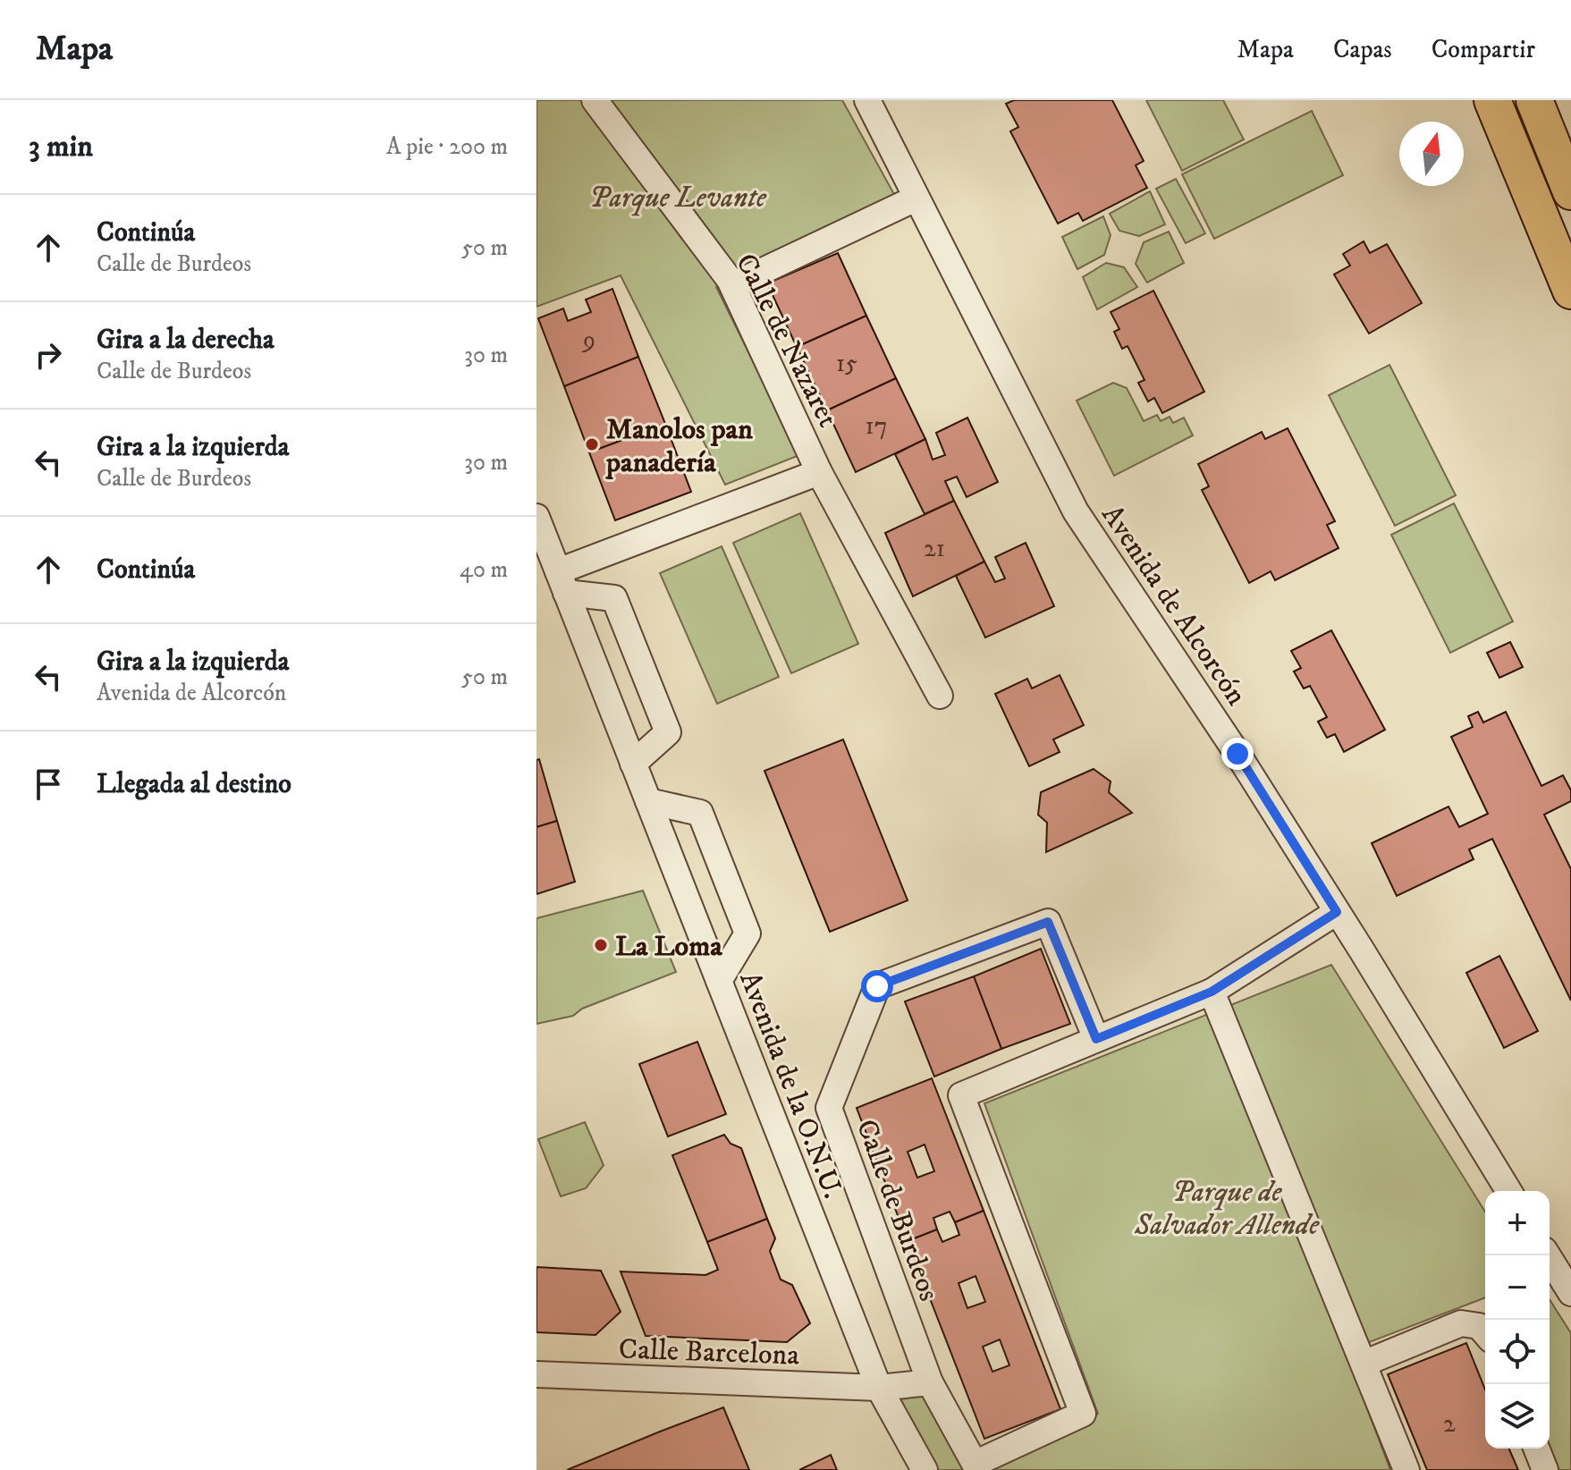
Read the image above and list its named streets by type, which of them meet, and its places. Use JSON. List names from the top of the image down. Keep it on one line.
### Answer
{"streets":{"street":["Calle de Nazaret","Avenida de Alcorcón","Avenida de la O.N.U.","Calle de Burdeos","Calle Barcelona"]},"crossings":[["Calle de Nazaret","Avenida de la O.N.U."],["Avenida de Alcorcón","Calle de Burdeos"],["Avenida de la O.N.U.","Calle Barcelona"]],"parks":["Parque Levante","Parque de Salvador Allende"],"places":["Manolos pan panadería","La Loma"],"house_numbers":["9","15","17","21","2"],"north":"top","page":{"header":"Mapa","nav":["Mapa","Capas","Compartir"],"heading":["3 min","A pie · 200 m"],"list":[["Continúa","Calle de Burdeos","50 m"],["Gira a la derecha","Calle de Burdeos","30 m"],["Gira a la izquierda","Calle de Burdeos","30 m"],["Continúa","40 m"],["Gira a la izquierda","Avenida de Alcorcón","50 m"],"Llegada al destino"],"map_buttons":["+","−"]}}
